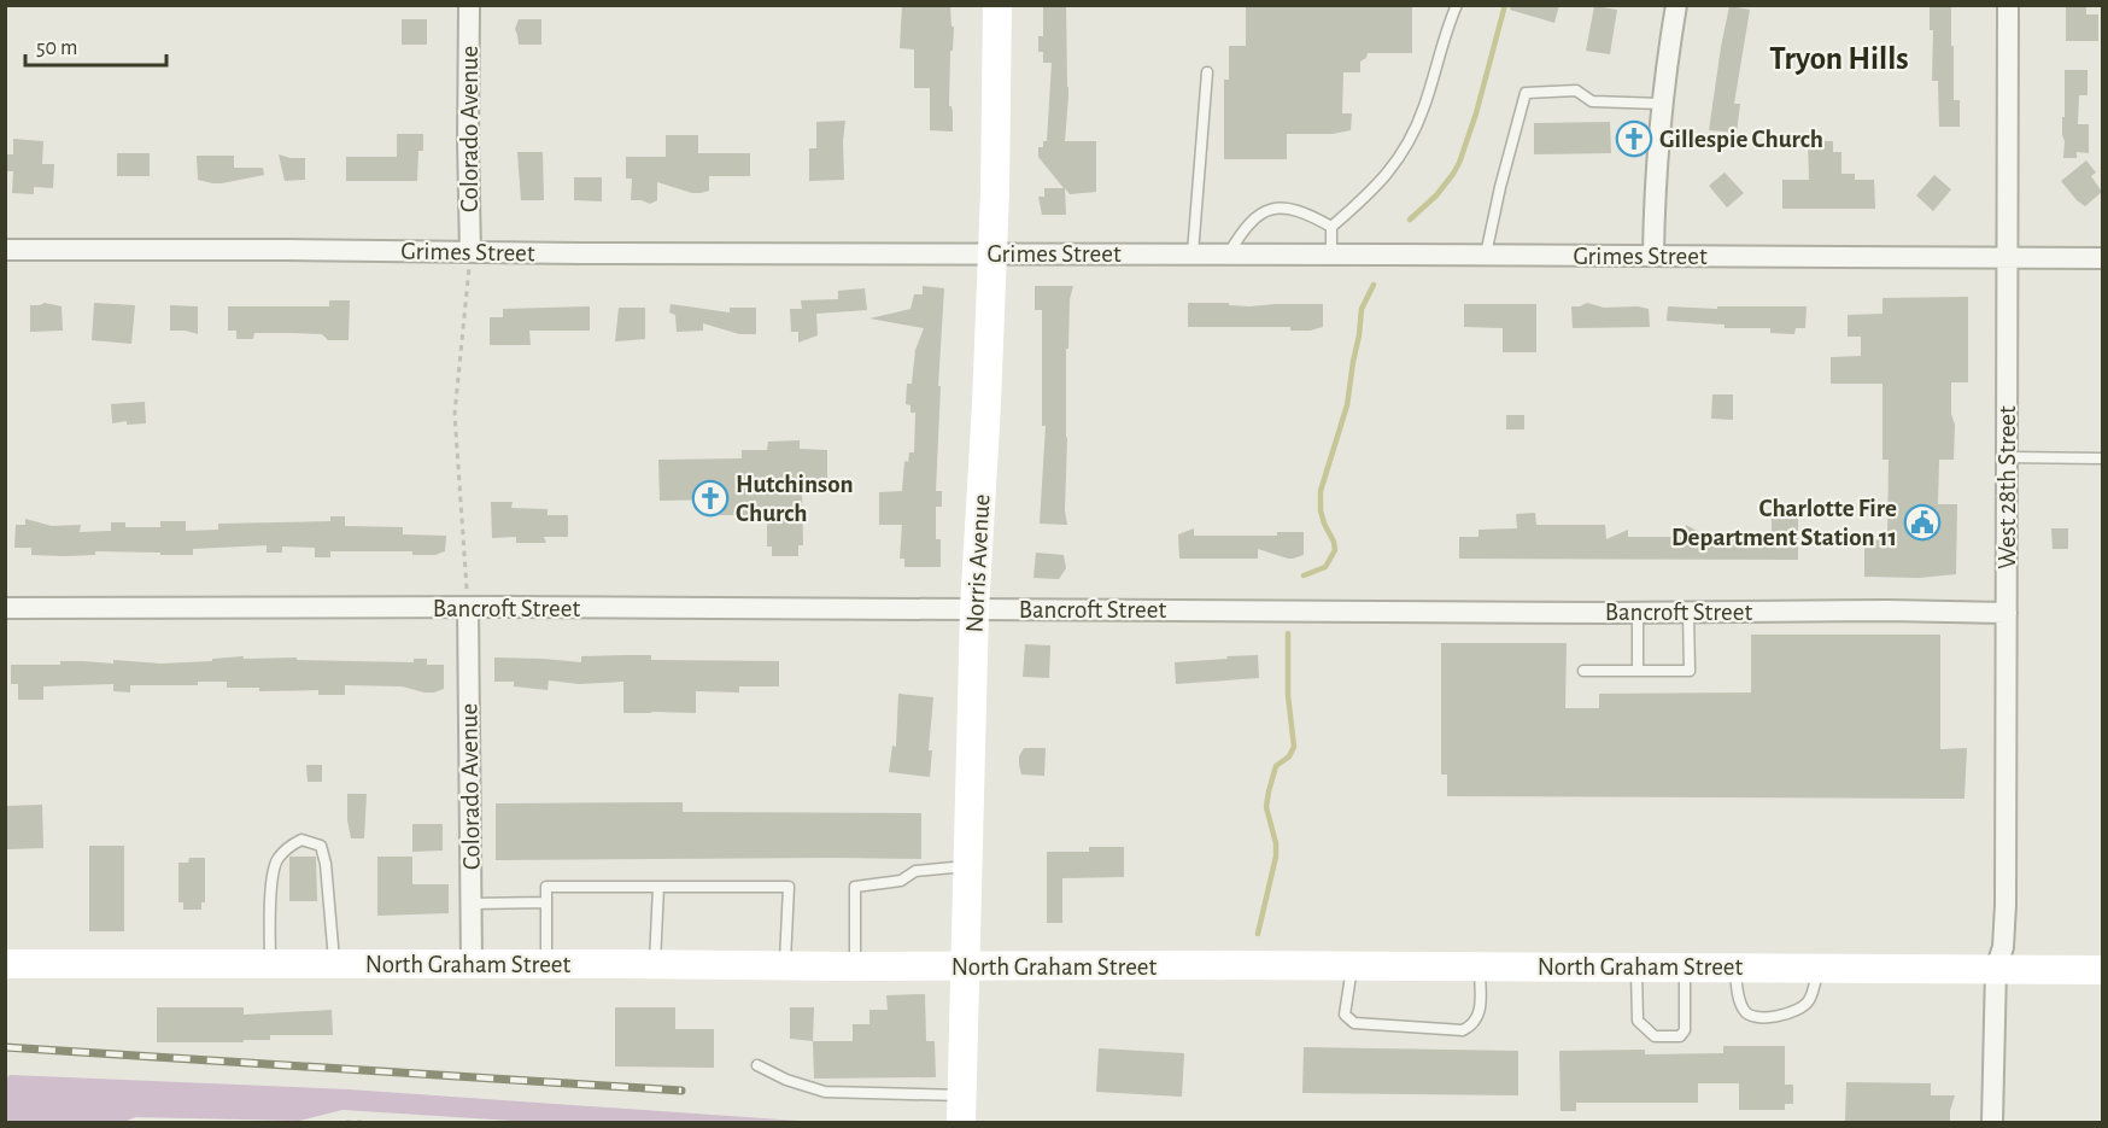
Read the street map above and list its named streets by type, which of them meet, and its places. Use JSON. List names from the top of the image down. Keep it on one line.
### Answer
{"streets":{"main road":["Norris Avenue","North Graham Street"],"street":["Colorado Avenue","Grimes Street","West 28th Street","Bancroft Street"]},"crossings":[["Colorado Avenue","Grimes Street"],["Colorado Avenue","Bancroft Street"],["Colorado Avenue","North Graham Street"],["Grimes Street","West 28th Street"],["Grimes Street","Norris Avenue"],["West 28th Street","Bancroft Street"],["West 28th Street","North Graham Street"],["Norris Avenue","Bancroft Street"],["Norris Avenue","North Graham Street"]],"districts":["Tryon Hills"],"places":{"church":["Gillespie Church","Hutchinson Church"],"public building":["Charlotte Fire Department Station 11"]},"scale_bar":"50 m"}
